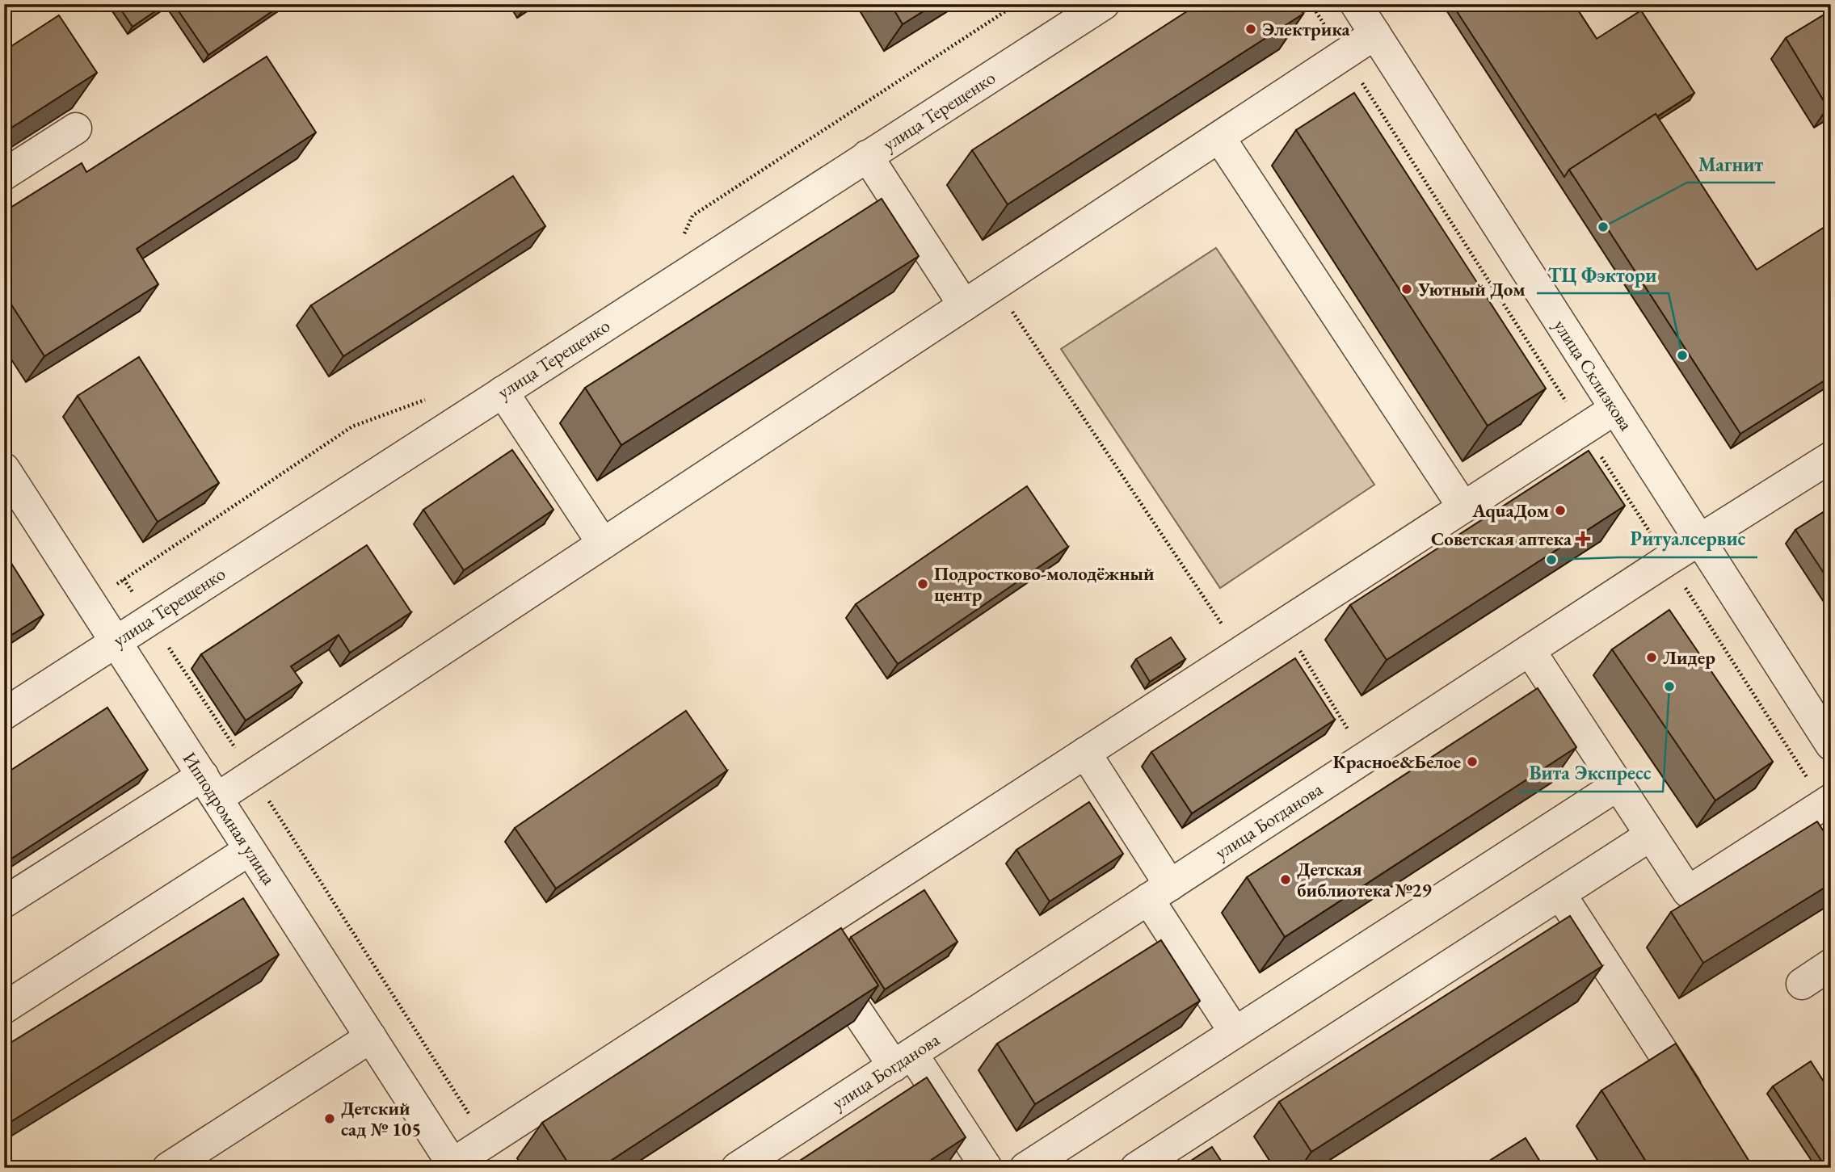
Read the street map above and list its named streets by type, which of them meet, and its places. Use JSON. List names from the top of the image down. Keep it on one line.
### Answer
{"streets":{"street":["улица Терещенко","улица Склизкова","Ипподромная улица","улица Богданова"]},"crossings":[["улица Терещенко","Ипподромная улица"],["улица Склизкова","улица Богданова"]],"places":{"other":["Электрика","Магнит","Уютный Дом","ТЦ Фэктори","AquaДом","Ритуалсервис","Подростково-молодёжный центр","Лидер","Вита Экспресс","Красное&Белое","Детская библиотека №29","Детский сад № 105"],"health":["Советская аптека"]}}
